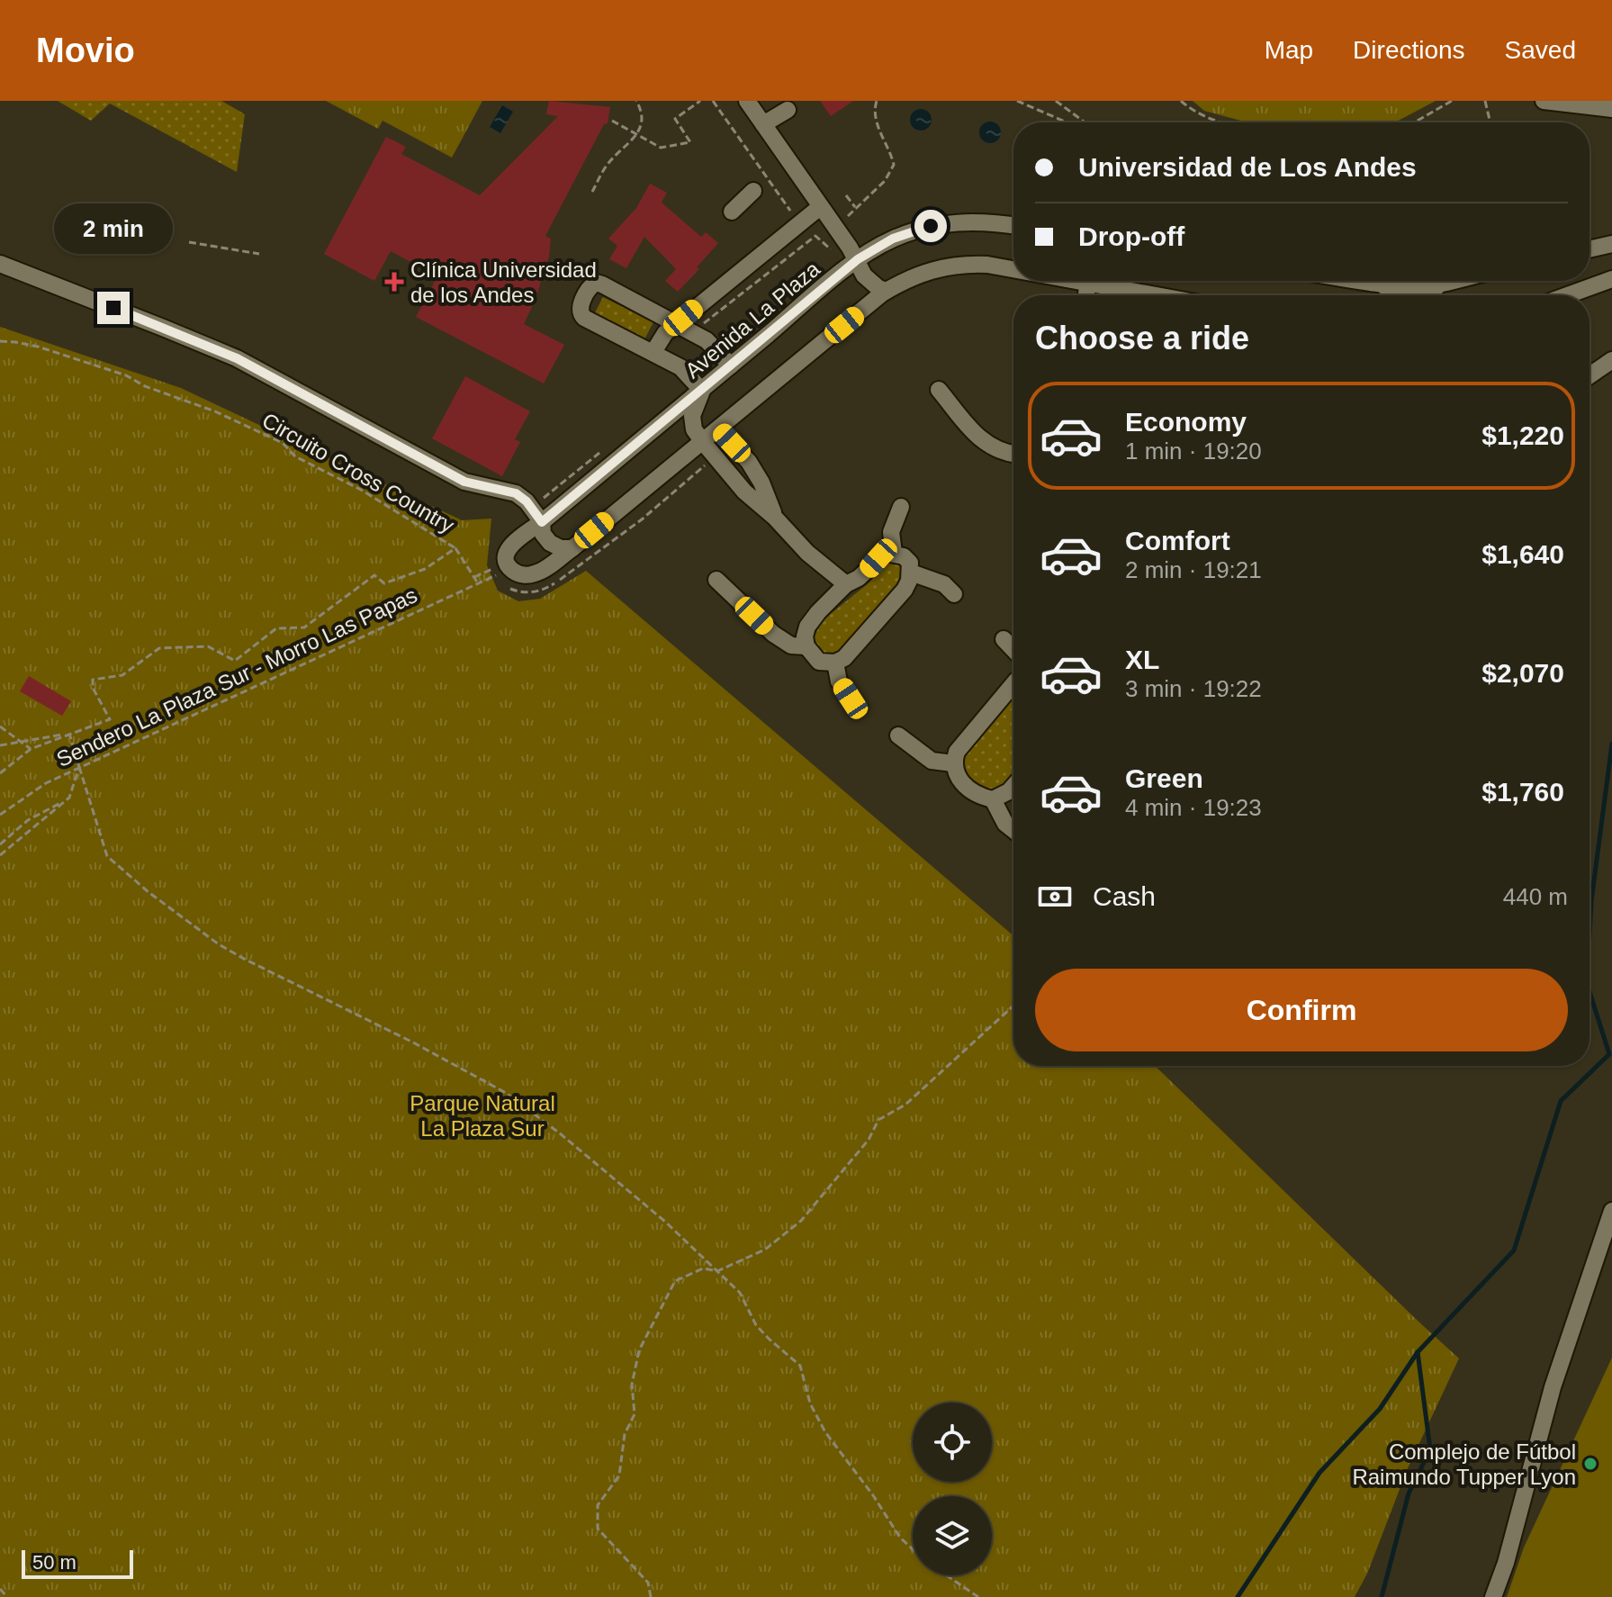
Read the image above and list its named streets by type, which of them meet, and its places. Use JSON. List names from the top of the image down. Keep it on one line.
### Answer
{"streets":{"street":["Avenida La Plaza"],"path":["Circuito Cross Country","Sendero La Plaza Sur - Morro Las Papas"]},"parks":["Parque Natural La Plaza Sur"],"places":{"health":["Clínica Universidad de los Andes"],"other":["Complejo de Fútbol Raimundo Tupper Lyon"]},"scale_bar":"50 m","page":{"header":"Movio","nav":["Map","Directions","Saved"],"banner":["Universidad de Los Andes","Drop-off"],"bubble":"2 min","heading":"Choose a ride","list":[{"name":"Economy","note":"1 min · 19:20","value":"$1,220"},{"name":"Comfort","note":"2 min · 19:21","value":"$1,640"},{"name":"XL","note":"3 min · 19:22","value":"$2,070"},{"name":"Green","note":"4 min · 19:23","value":"$1,760"}],"pay":["Cash","440 m"],"buttons":"Confirm","scale":"50 m"}}
